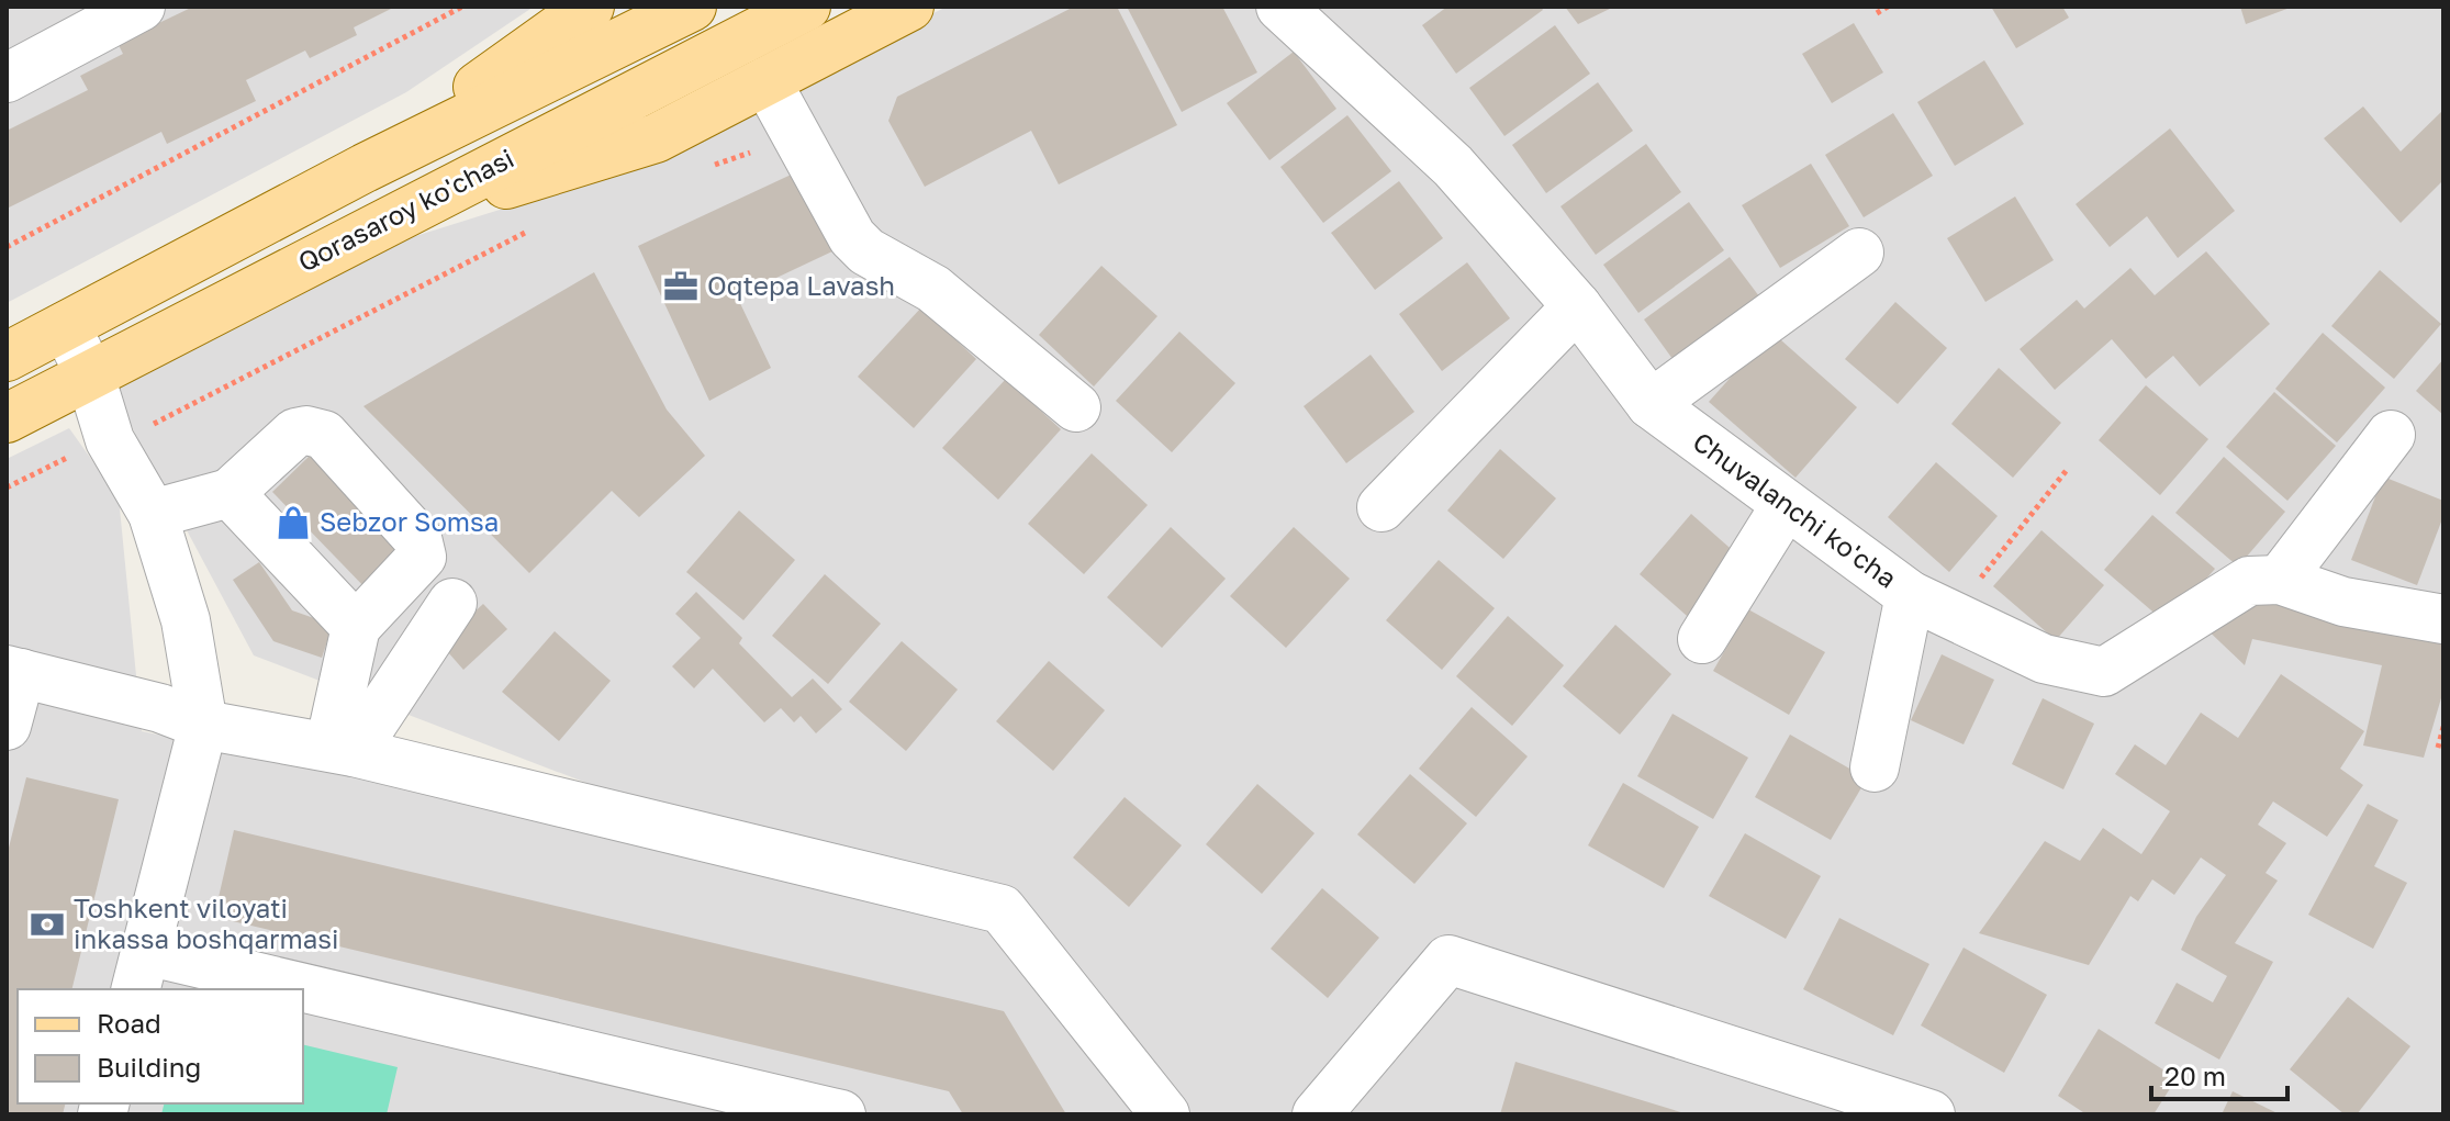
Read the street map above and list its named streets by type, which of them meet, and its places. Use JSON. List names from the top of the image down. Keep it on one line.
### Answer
{"streets":{"main road":["Qorasaroy ko'chasi"],"street":["Chuvalanchi ko'cha"]},"places":{"office":["Oqtepa Lavash"],"shop":["Sebzor Somsa"],"bank":["Toshkent viloyati inkassa boshqarmasi"]},"legend":["Road","Building"],"scale_bar":"20 m"}
